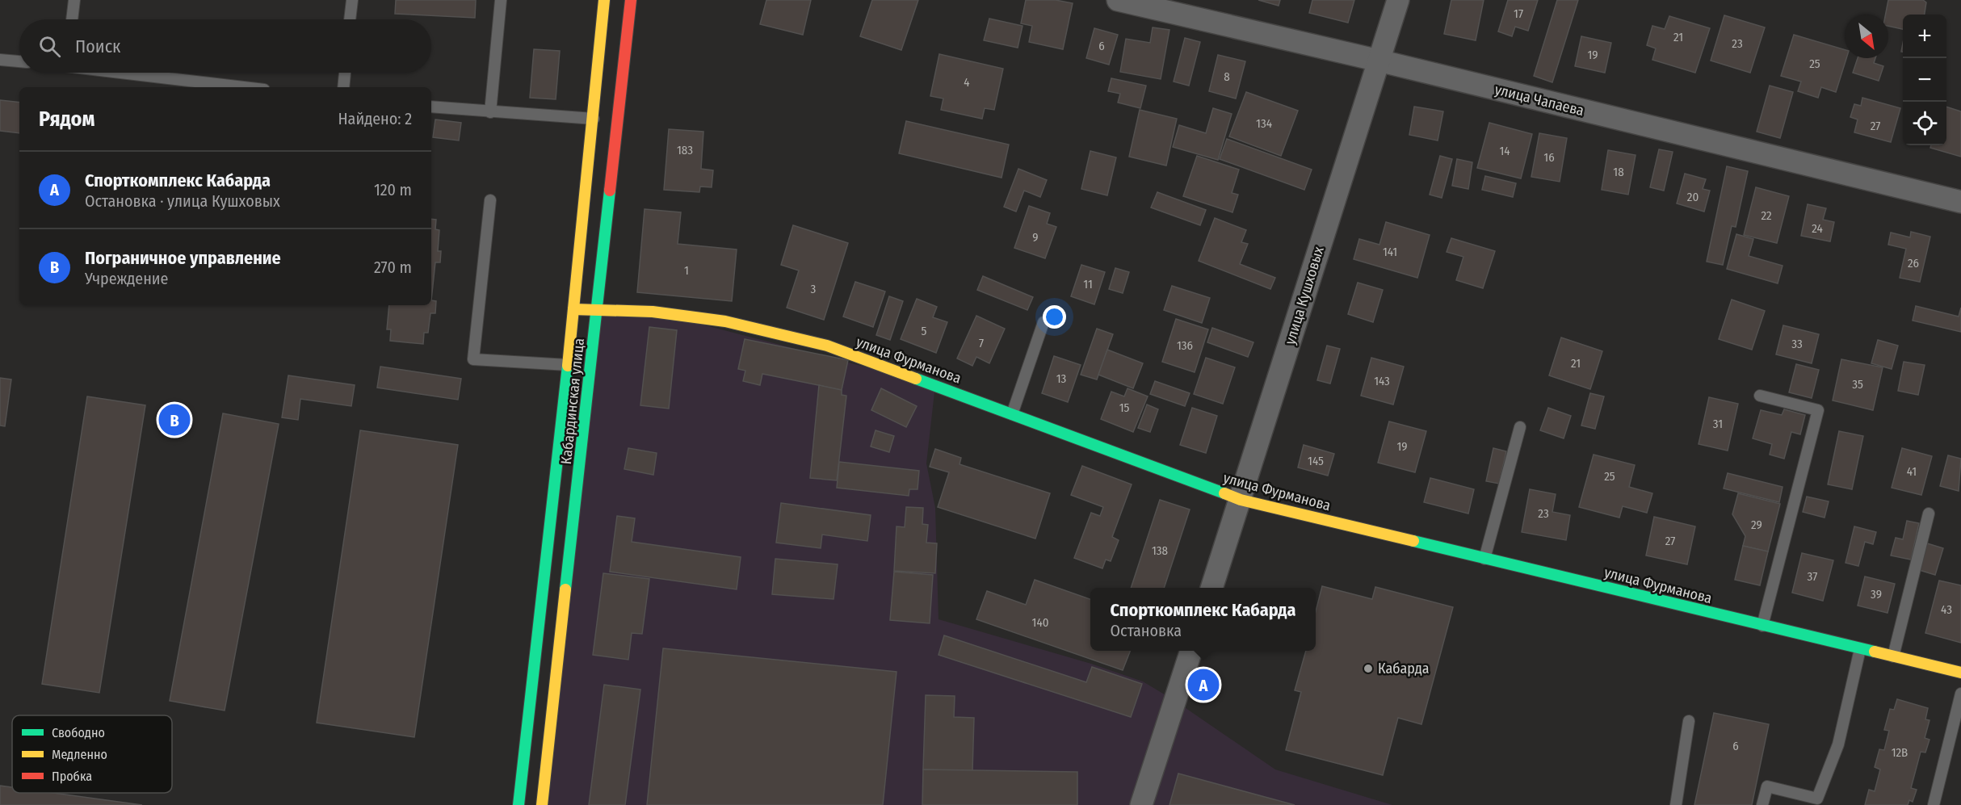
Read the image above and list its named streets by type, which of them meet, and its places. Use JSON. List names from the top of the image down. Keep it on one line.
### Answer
{"streets":{"main road":["улица Фурманова","Кабардинская улица"],"street":["улица Чапаева","улица Кушховых"]},"crossings":[["улица Чапаева","улица Кушховых"],["улица Кушховых","улица Фурманова"],["улица Фурманова","Кабардинская улица"]],"places":["Кабарда"],"house_numbers":["17","21","23","6","19","25","8","4","134","27","183","14","16","18","20","22","24","9","141","26","1","11","3","5","7","33","136","21","13","143","35","15","31","19","145","41","25","23","29","27","138","37","39","43","140","6","12В"],"legend":["Свободно","Медленно","Пробка"],"north":"bottom right","page":{"map_buttons":["+","−"],"search":"Поиск","heading":["Рядом","Найдено: 2"],"list":[{"mark":"A","name":"Спорткомплекс Кабарда","note":"Остановка · улица Кушховых","value":"120 m"},{"mark":"B","name":"Пограничное управление","note":"Учреждение","value":"270 m"}],"pins":["B","A"],"popup":["Спорткомплекс Кабарда","Остановка"]}}
